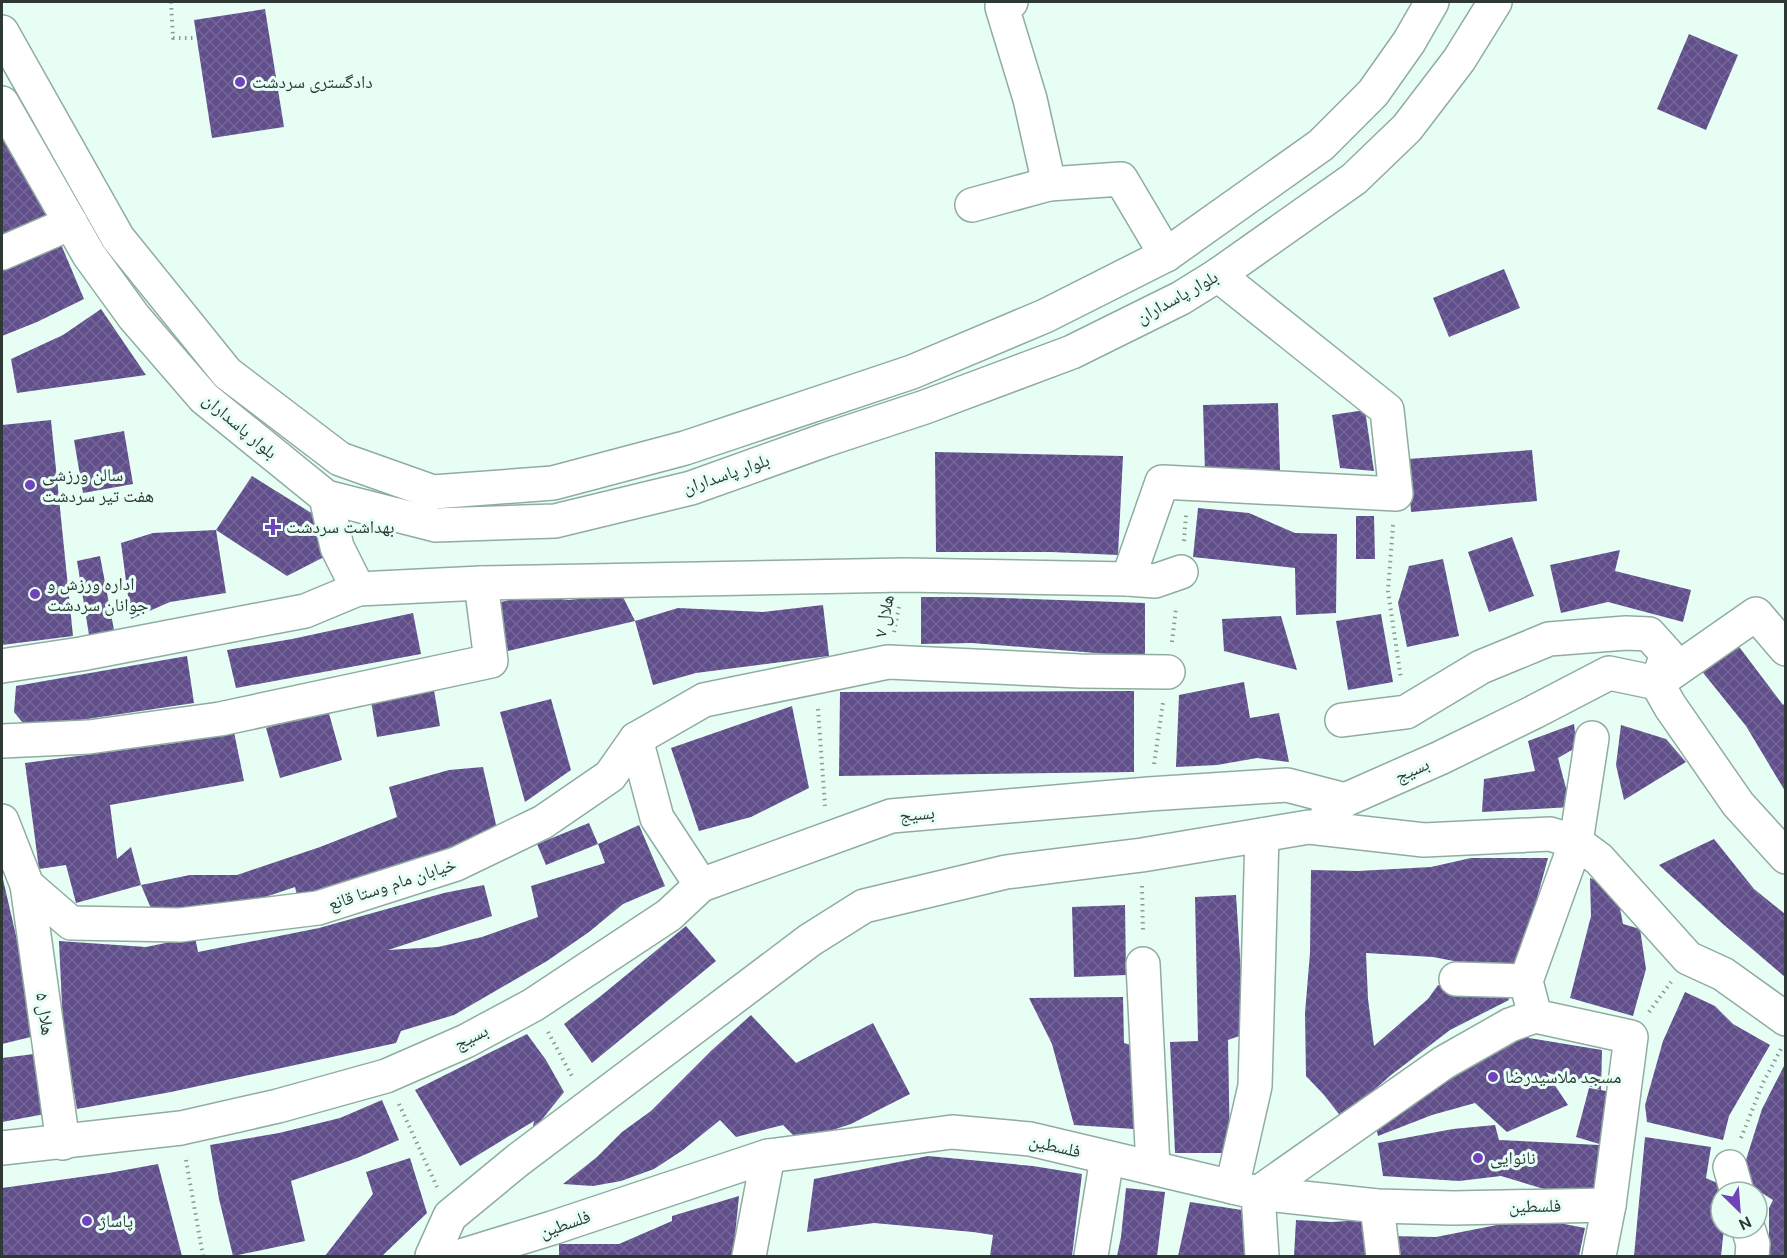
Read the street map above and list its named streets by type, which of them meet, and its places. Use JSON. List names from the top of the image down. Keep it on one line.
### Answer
{"streets":{"street":["بلوار پاسداران","بسیج","خیابان مام وستا قانع","هلال ۵","فلسطین"],"path":["هلال ۷"]},"crossings":[["بسیج","هلال ۵"],["خیابان مام وستا قانع","هلال ۵"]],"places":{"other":["دادگستری سردشت","سالن ورزشی هفت تیر سردشت","اداره ورزش و جوانان سردشت","مسجد ملاسیدرضا","نانوایی","پاساژ"],"health":["بهداشت سردشت"]},"north":"bottom right"}
